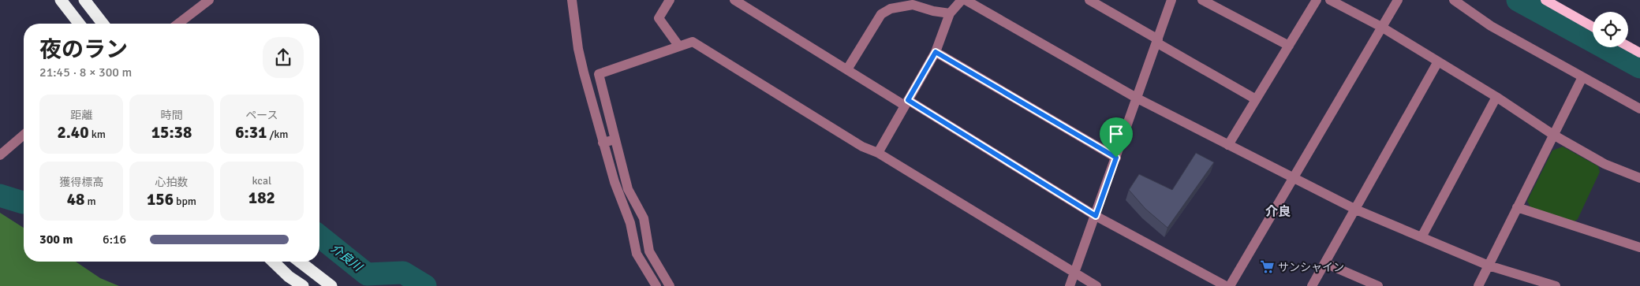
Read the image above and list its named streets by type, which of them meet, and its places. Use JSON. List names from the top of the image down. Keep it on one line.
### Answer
{"districts":["介良"],"water":["介良川"],"places":{"supermarket":["サンシャイン"]},"page":{"heading":["夜のラン","21:45 · 8 × 300 m"],"stats":[["距離","2.40 km"],["時間","15:38"],["ペース","6:31 /km"],["獲得標高","48 m"],["心拍数","156 bpm"],["kcal","182"]],"list":[{"name":"300 m","note":"6:16"}]}}
